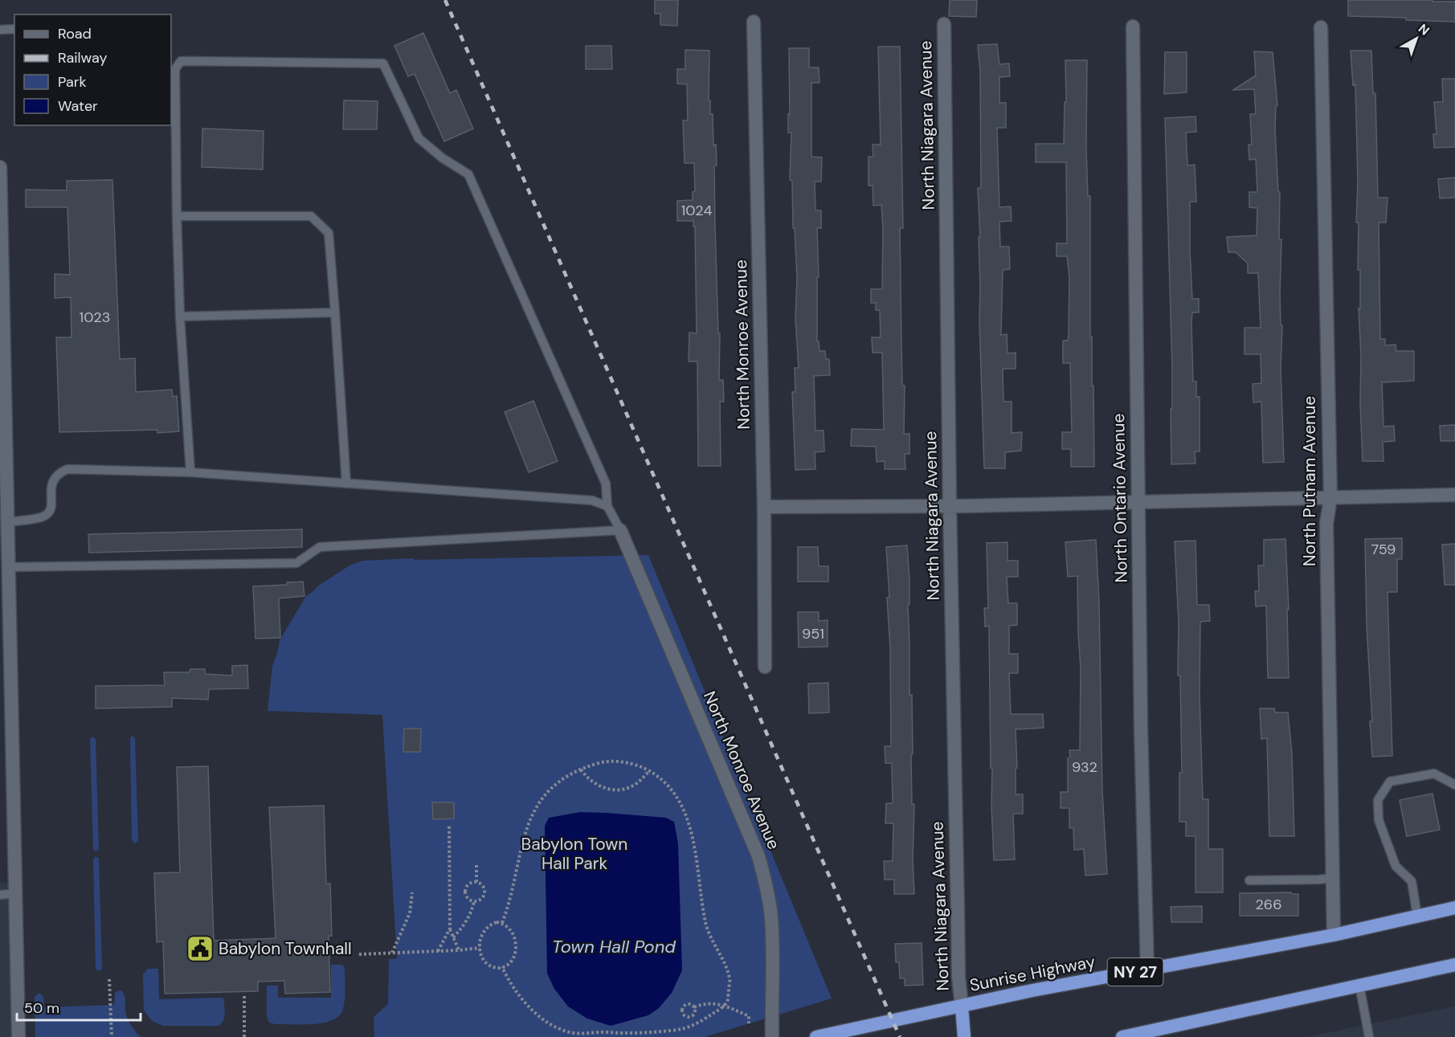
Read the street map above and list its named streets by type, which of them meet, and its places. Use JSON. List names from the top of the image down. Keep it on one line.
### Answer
{"streets":{"highway":["NY 27","Sunrise Highway"],"street":["North Niagara Avenue","North Monroe Avenue","North Putnam Avenue","North Ontario Avenue"]},"crossings":[["North Niagara Avenue","Sunrise Highway"],["North Putnam Avenue","Sunrise Highway"],["North Ontario Avenue","Sunrise Highway"]],"water":["Town Hall Pond"],"parks":["Babylon Town Hall Park"],"places":{"public building":["Babylon Townhall"]},"house_numbers":["1024","1023","759","951","932","266"],"legend":["Road","Railway","Park","Water"],"scale_bar":"50 m","north":"top right"}
